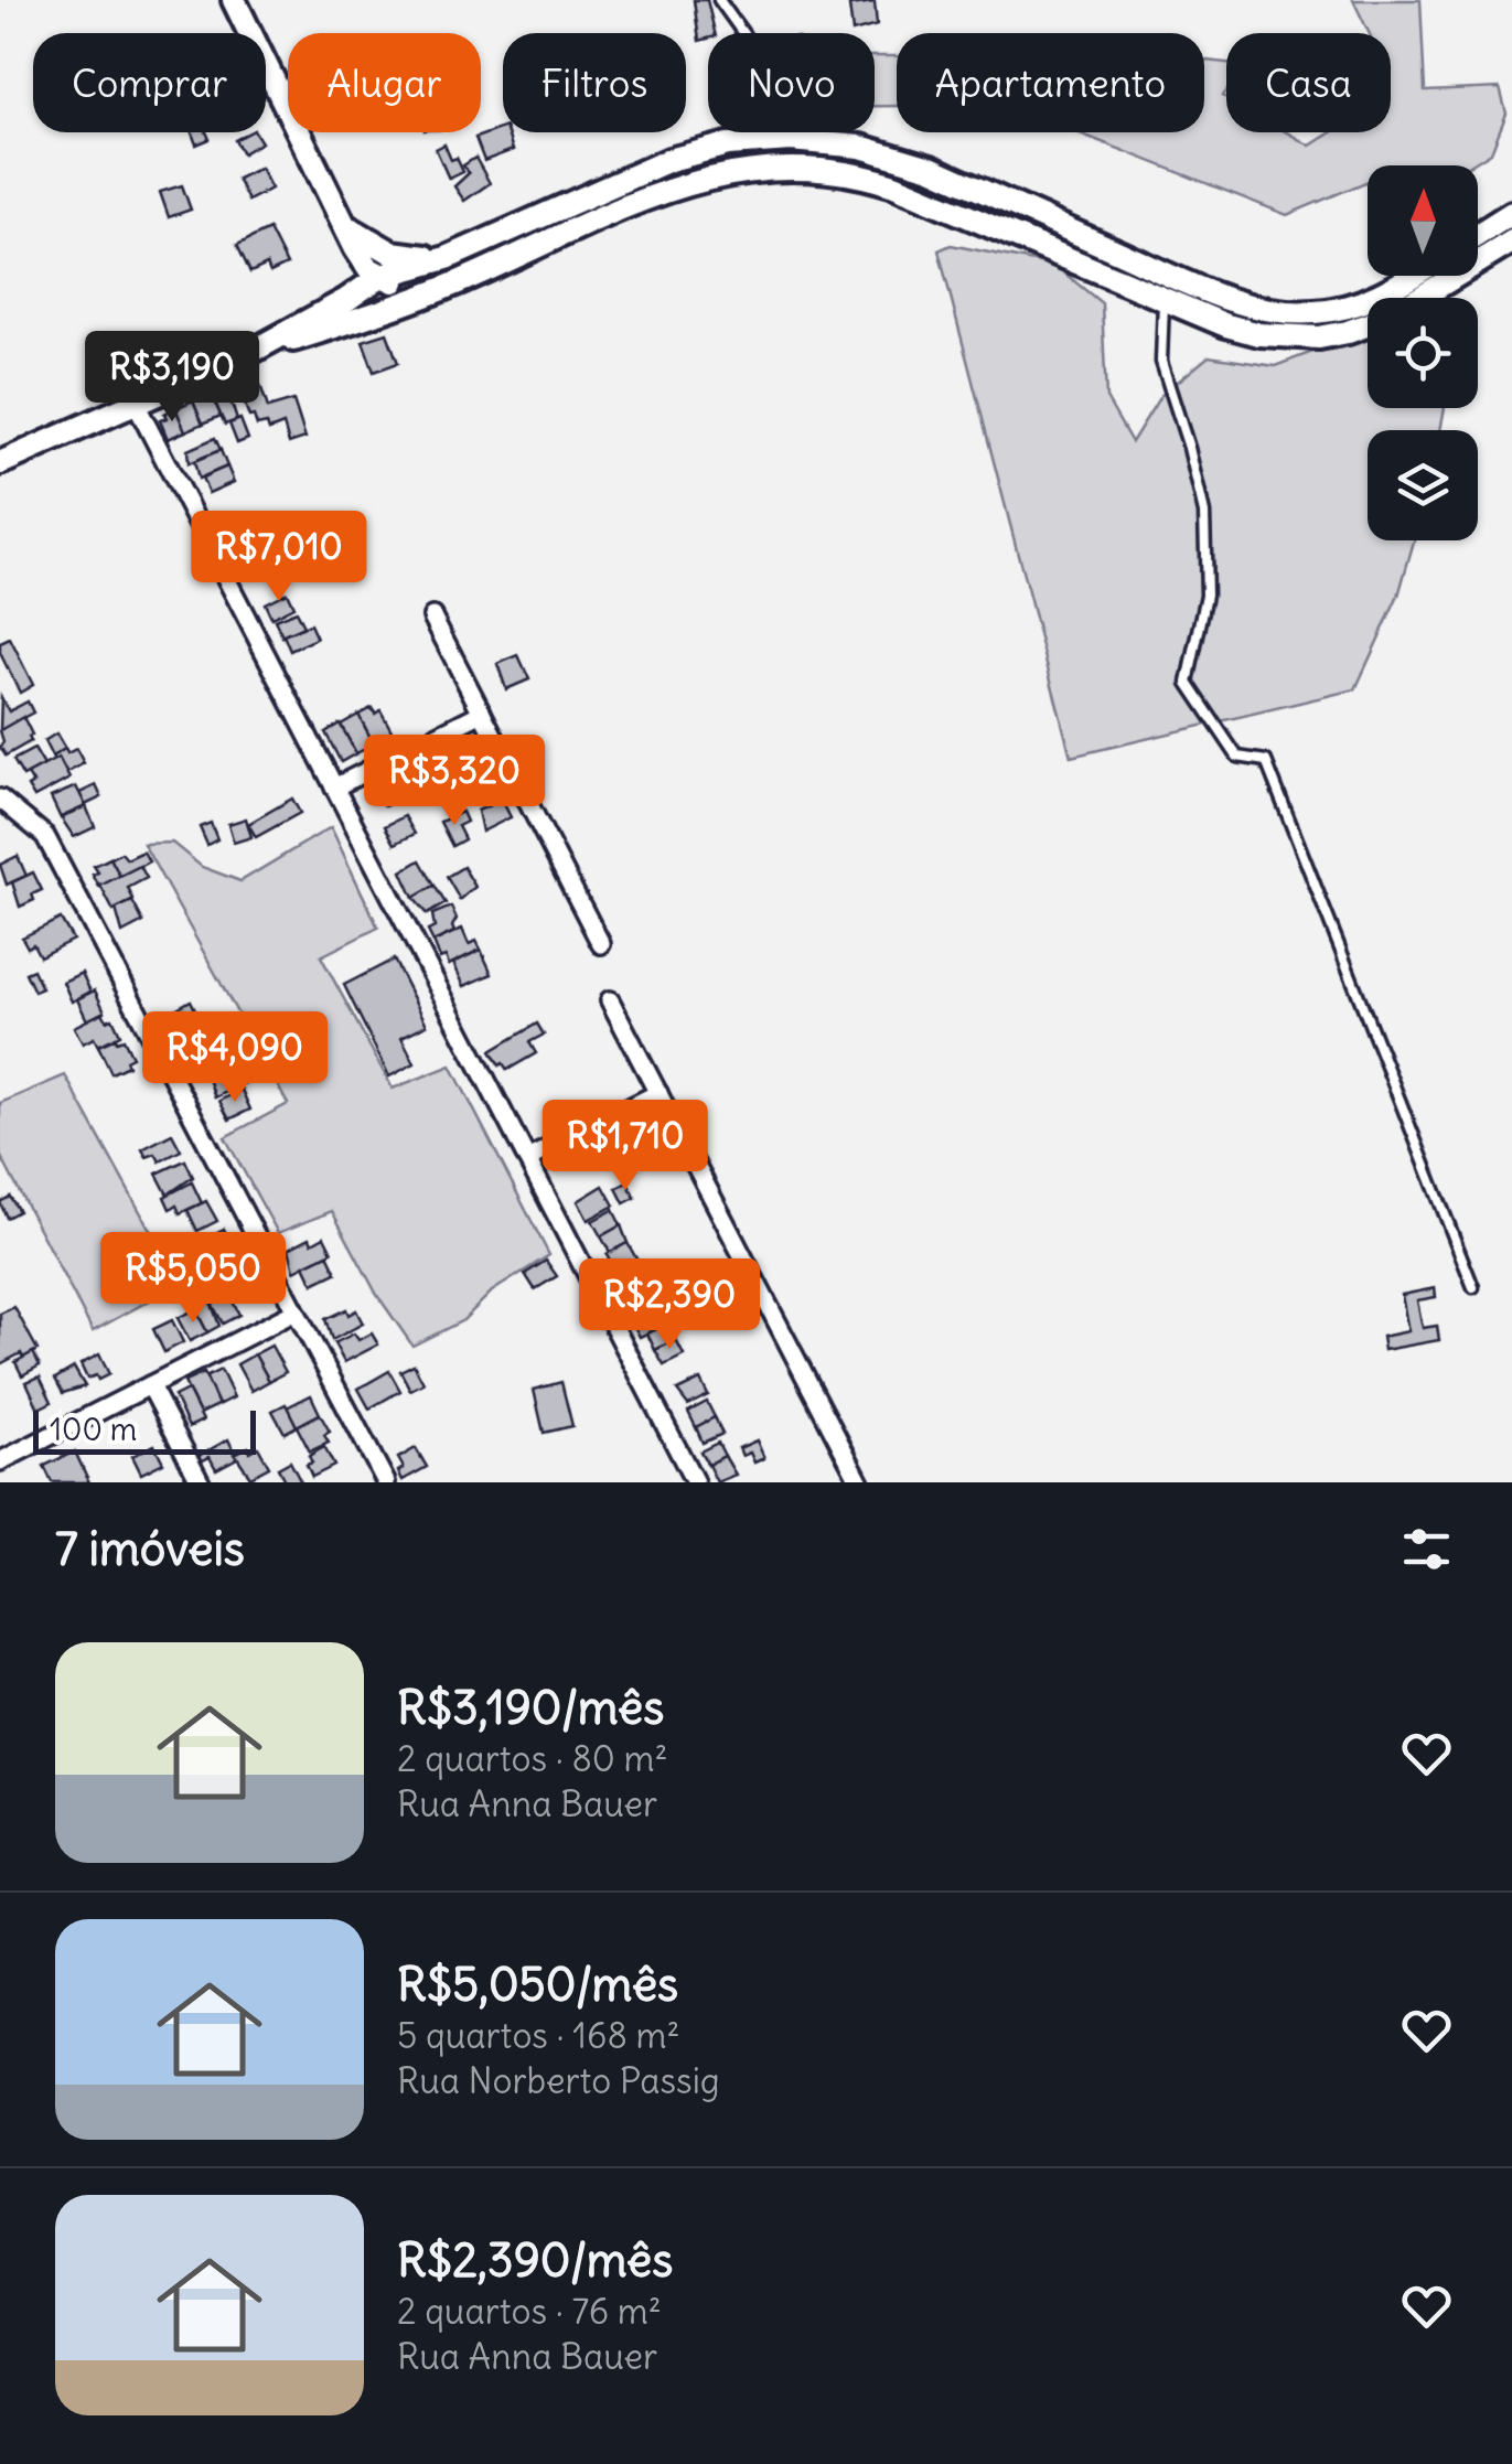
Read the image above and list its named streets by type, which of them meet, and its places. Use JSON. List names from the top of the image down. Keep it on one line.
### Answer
{"scale_bar":"100 m","north":"top","page":{"chip":["Comprar","Alugar","Filtros","Novo","Apartamento","Casa"],"price":["R$3,190","R$7,010","R$3,320","R$4,090","R$1,710","R$5,050","R$2,390"],"scale":"100 m","heading":"7 imóveis","list":[{"name":"R$3,190/mês","note":"2 quartos · 80 m² · Rua Anna Bauer"},{"name":"R$5,050/mês","note":"5 quartos · 168 m² · Rua Norberto Passig"},{"name":"R$2,390/mês","note":"2 quartos · 76 m² · Rua Anna Bauer"}]}}
